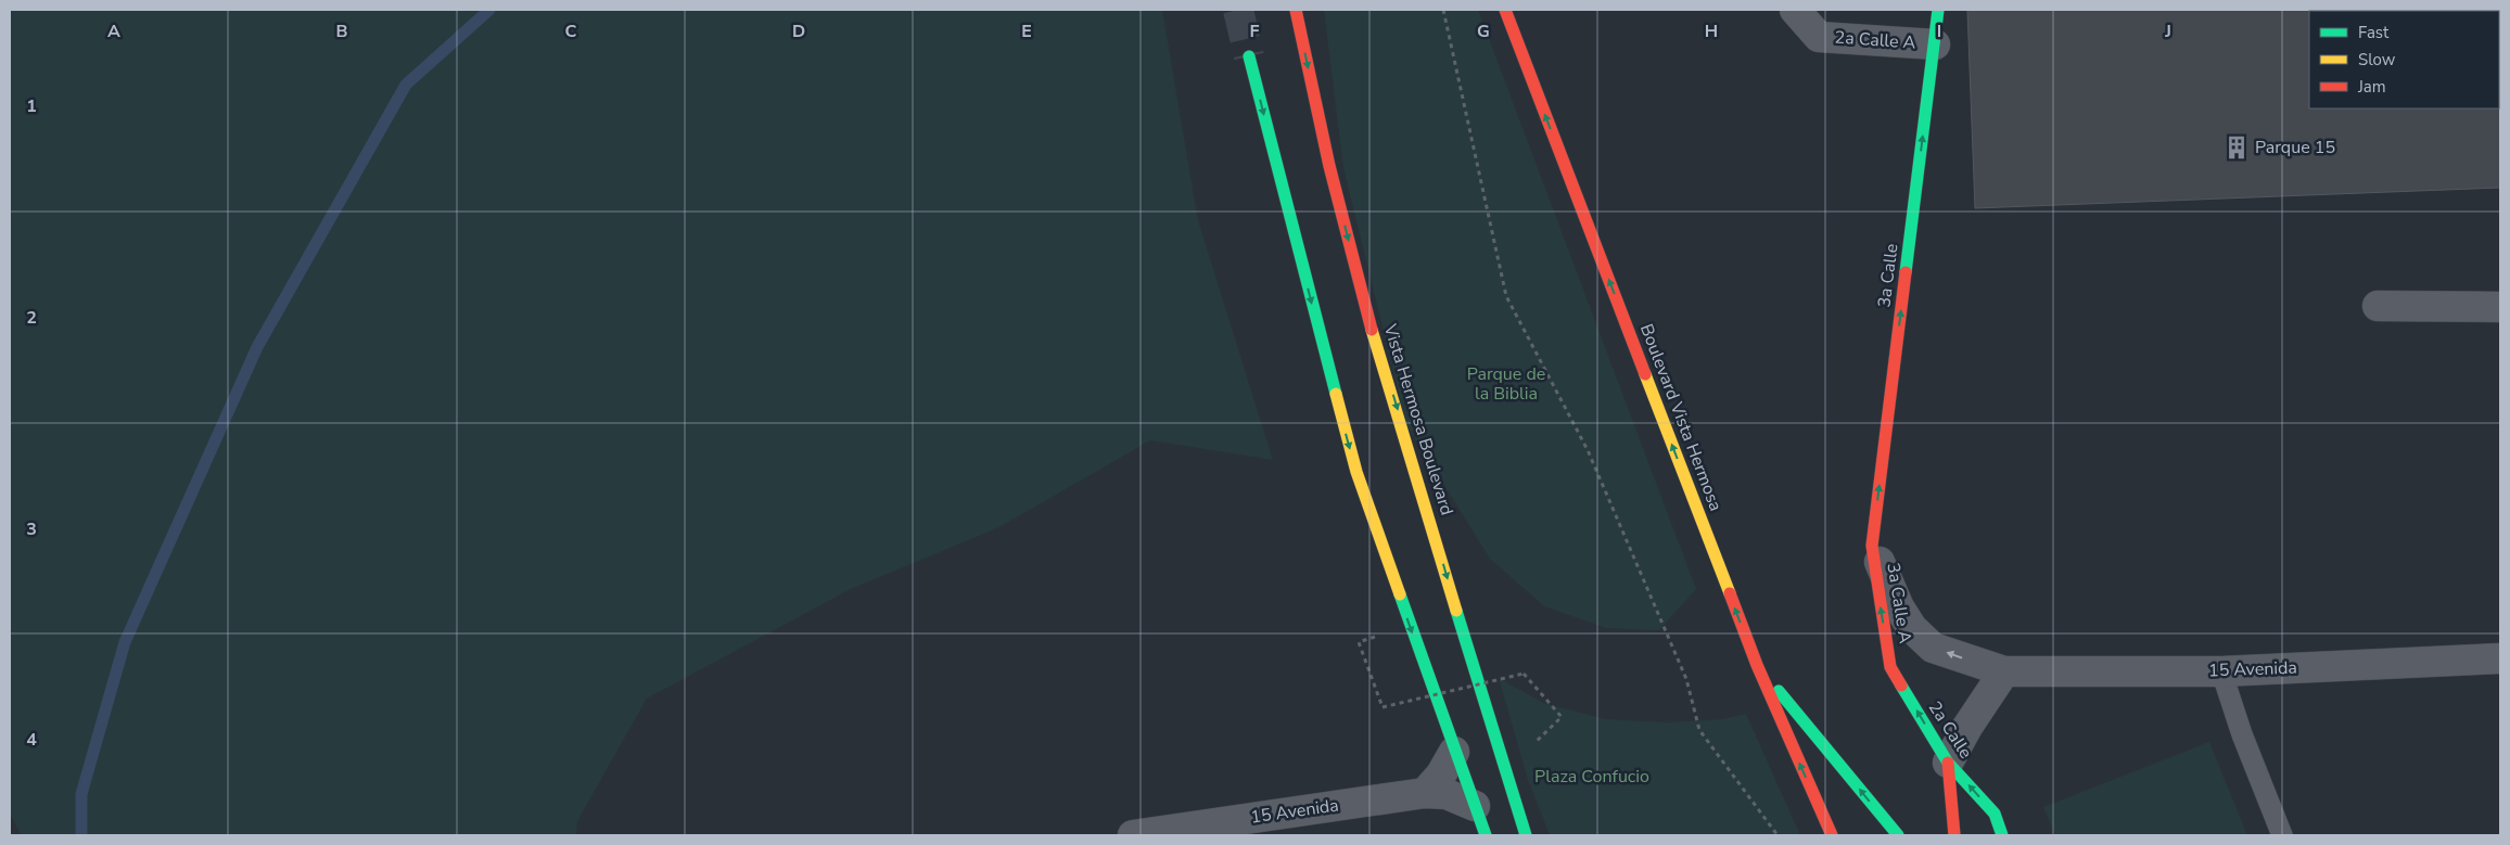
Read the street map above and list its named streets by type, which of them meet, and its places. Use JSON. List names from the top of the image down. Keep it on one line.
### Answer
{"streets":{"main road":["3a Calle","Boulevard Vista Hermosa","Vista Hermosa Boulevard","3a Calle A","2a Calle"],"street":["2a Calle A","15 Avenida"]},"crossings":[["2a Calle A","3a Calle"],["3a Calle","3a Calle A"],["3a Calle","15 Avenida"],["3a Calle A","15 Avenida"],["3a Calle A","2a Calle"]],"one_way":["3a Calle","Boulevard Vista Hermosa","3a Calle A"],"parks":["Parque de la Biblia","Plaza Confucio"],"places":{"building":["Parque 15"]},"legend":["Fast","Slow","Jam"],"grid":{"columns":["A","B","C","D","E","F","G","H","I","J"],"rows":["1","2","3","4"]}}
